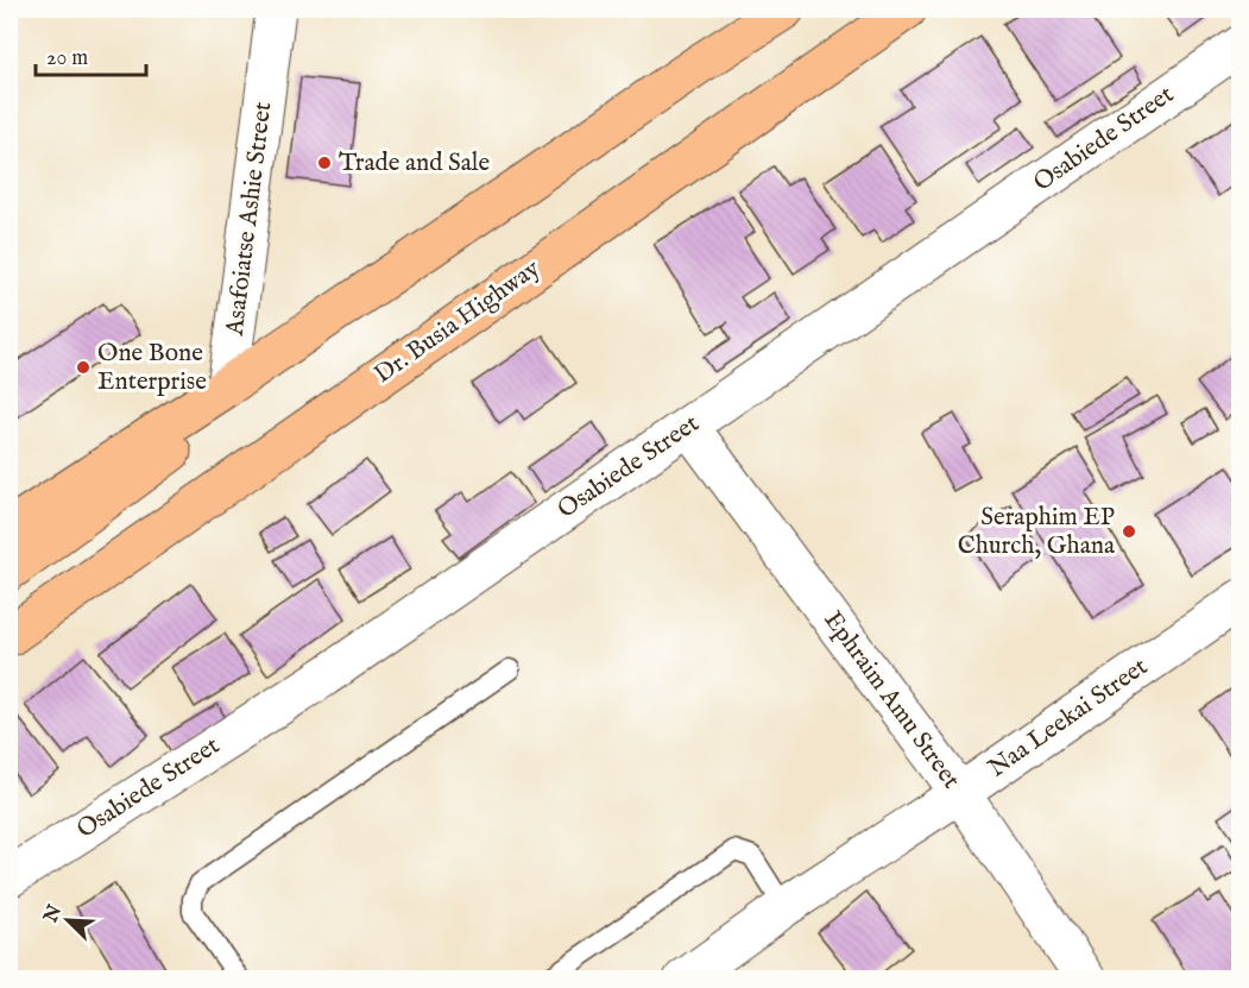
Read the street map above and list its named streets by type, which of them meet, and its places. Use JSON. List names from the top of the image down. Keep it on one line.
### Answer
{"streets":{"highway":["Dr. Busia Highway"],"street":["Osabiede Street","Asafoiatse Ashie Street","Ephraim Amu Street","Naa Leekai Street"]},"crossings":[["Osabiede Street","Ephraim Amu Street"],["Ephraim Amu Street","Naa Leekai Street"]],"places":["Trade and Sale","One Bone Enterprise","Seraphim EP Church, Ghana"],"scale_bar":"20 m","north":"top left"}
